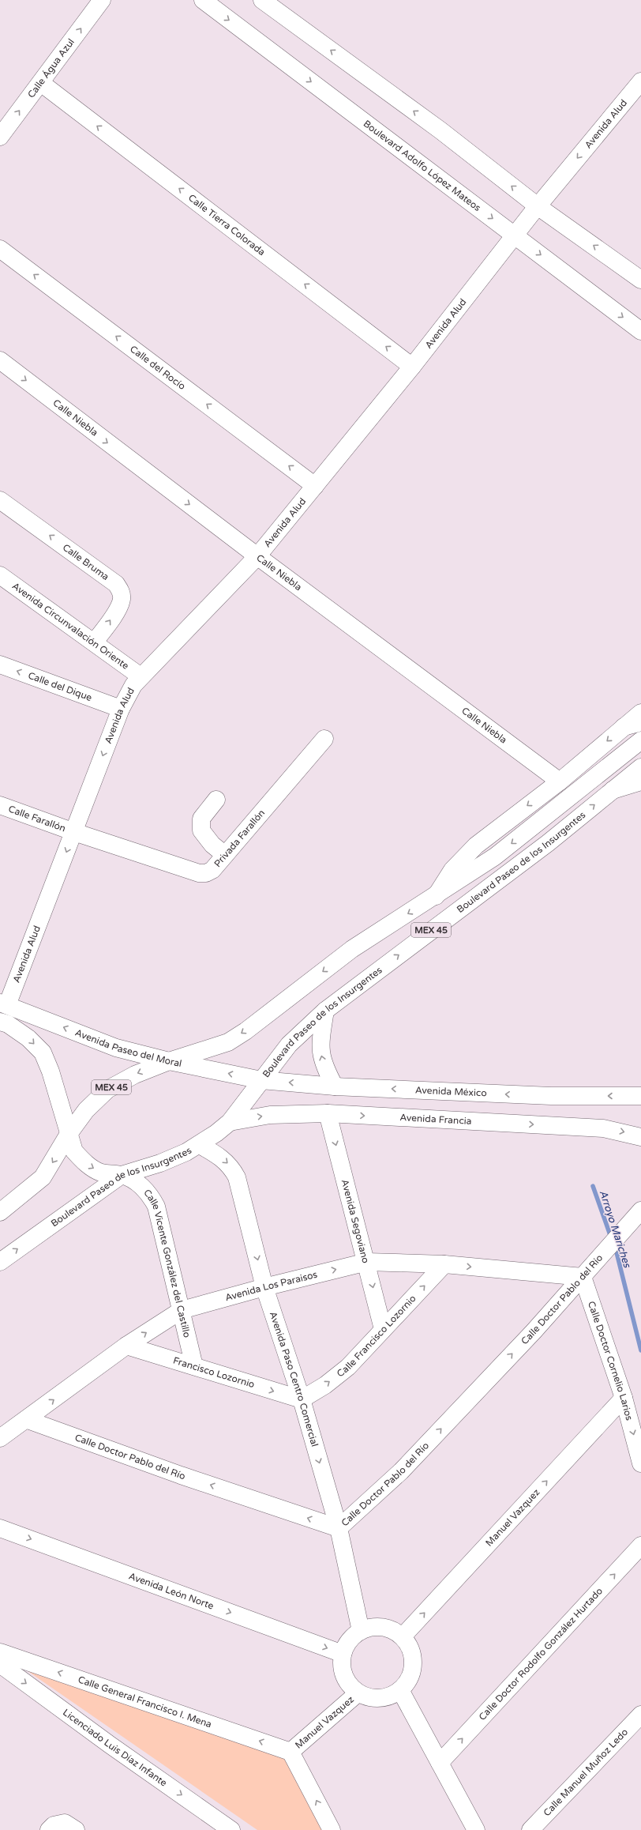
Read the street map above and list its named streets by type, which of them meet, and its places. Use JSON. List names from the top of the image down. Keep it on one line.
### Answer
{"streets":{"street":["Calle Água Azul","Avenida Alud","Boulevard Adolfo López Mateos","Calle Tierra Colorada","Calle del Rocío","Calle Niebla","Calle Bruma","Avenida Circunvalación Oriente","Calle del Dique","Calle Farallón","Privada Farallón","Boulevard Paseo de los Insurgentes","MEX 45","Avenida Paseo del Moral","Avenida México","Avenida Francia","Avenida Segoviano","Calle Vicente González del Castillo","Avenida Los Paraisos","Calle Doctor Pablo del Río","Calle Francisco Lozornio","Calle Doctor Cornelio Larios","Francisco Lozornio","Avenida Paso Centro Comercial","Manuel Vazquez","Avenida León Norte","Calle Doctor Rodolfo González Hurtado","Calle General Francisco I. Mena","Licenciado Luis Díaz Infante","Calle Manuel Muñoz Ledo"]},"crossings":[["Calle Água Azul","Calle Tierra Colorada"],["Avenida Alud","Boulevard Adolfo López Mateos"],["Avenida Alud","Calle Tierra Colorada"],["Avenida Alud","Calle del Rocío"],["Avenida Alud","Calle Niebla"],["Avenida Alud","Avenida Circunvalación Oriente"],["Avenida Alud","Calle del Dique"],["Avenida Alud","Calle Farallón"],["Avenida Alud","Privada Farallón"],["Avenida Alud","Avenida Paseo del Moral"],["Calle Bruma","Avenida Circunvalación Oriente"],["Calle Farallón","Privada Farallón"],["Boulevard Paseo de los Insurgentes","Avenida Paseo del Moral"],["Boulevard Paseo de los Insurgentes","Avenida México"],["Boulevard Paseo de los Insurgentes","Avenida Francia"],["Boulevard Paseo de los Insurgentes","Calle Vicente González del Castillo"],["Boulevard Paseo de los Insurgentes","Avenida Paso Centro Comercial"],["Avenida Paseo del Moral","Avenida México"],["Avenida Francia","Avenida Segoviano"],["Avenida Segoviano","Avenida Los Paraisos"],["Avenida Segoviano","Calle Francisco Lozornio"],["Calle Vicente González del Castillo","Avenida Los Paraisos"],["Calle Vicente González del Castillo","Francisco Lozornio"],["Avenida Los Paraisos","Calle Doctor Pablo del Río"],["Avenida Los Paraisos","Calle Francisco Lozornio"],["Avenida Los Paraisos","Calle Doctor Cornelio Larios"],["Avenida Los Paraisos","Francisco Lozornio"],["Avenida Los Paraisos","Avenida Paso Centro Comercial"],["Calle Doctor Pablo del Río","Calle Doctor Cornelio Larios"],["Calle Doctor Pablo del Río","Avenida Paso Centro Comercial"],["Calle Francisco Lozornio","Francisco Lozornio"],["Calle Francisco Lozornio","Avenida Paso Centro Comercial"],["Calle Doctor Cornelio Larios","Manuel Vazquez"],["Francisco Lozornio","Avenida Paso Centro Comercial"],["Avenida Paso Centro Comercial","Manuel Vazquez"],["Avenida Paso Centro Comercial","Avenida León Norte"],["Manuel Vazquez","Avenida León Norte"],["Manuel Vazquez","Calle General Francisco I. Mena"]],"one_way":["Calle Água Azul","Avenida Alud","Calle Tierra Colorada","Calle del Rocío","Calle Niebla","Calle Bruma","Calle del Dique","Avenida Paseo del Moral","Avenida México","Avenida Francia","Avenida Segoviano","Avenida Los Paraisos","Calle Francisco Lozornio","Francisco Lozornio","Avenida Paso Centro Comercial","Manuel Vazquez","Avenida León Norte","Calle Doctor Rodolfo González Hurtado","Calle General Francisco I. Mena","Licenciado Luis Díaz Infante"],"water":["Arroyo Mariches"]}
